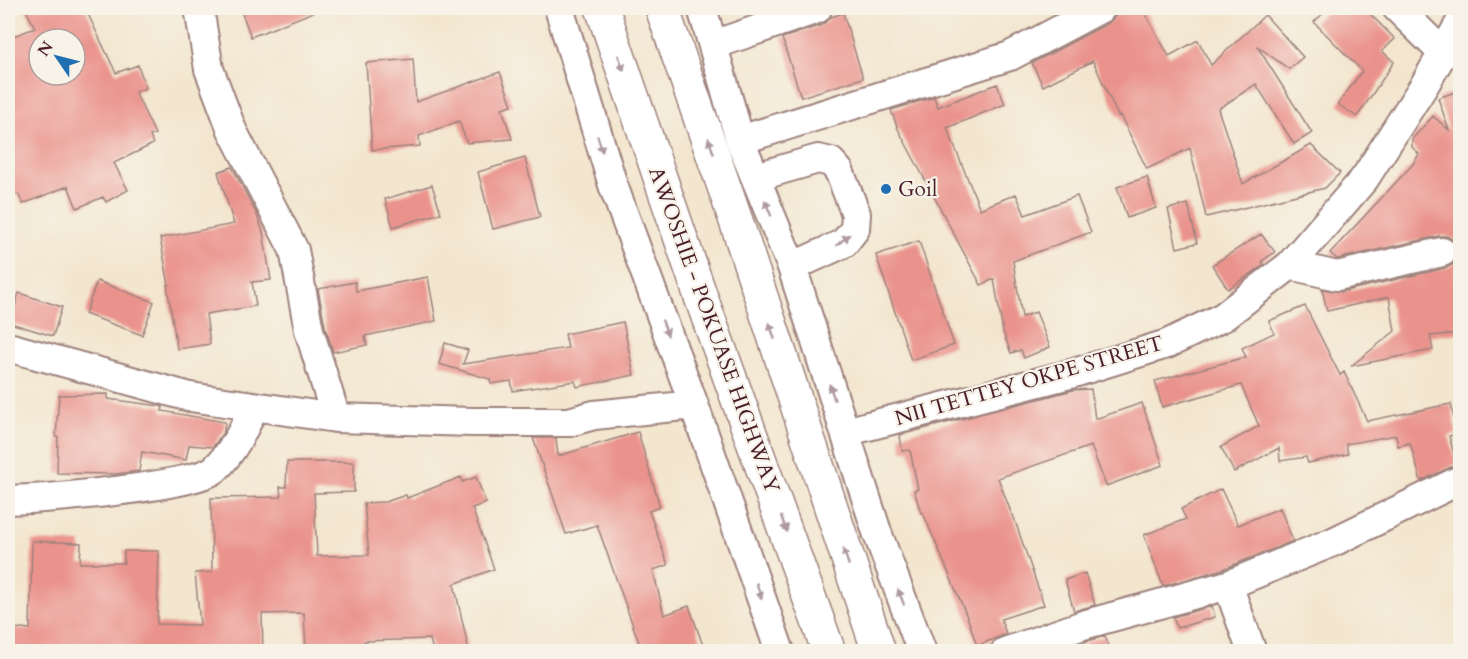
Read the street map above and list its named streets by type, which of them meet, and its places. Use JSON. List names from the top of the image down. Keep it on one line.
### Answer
{"streets":{"main road":["AWOSHIE - POKUASE HIGHWAY"],"street":["NII TETTEY OKPE STREET"]},"places":["Goil"],"north":"top left"}
